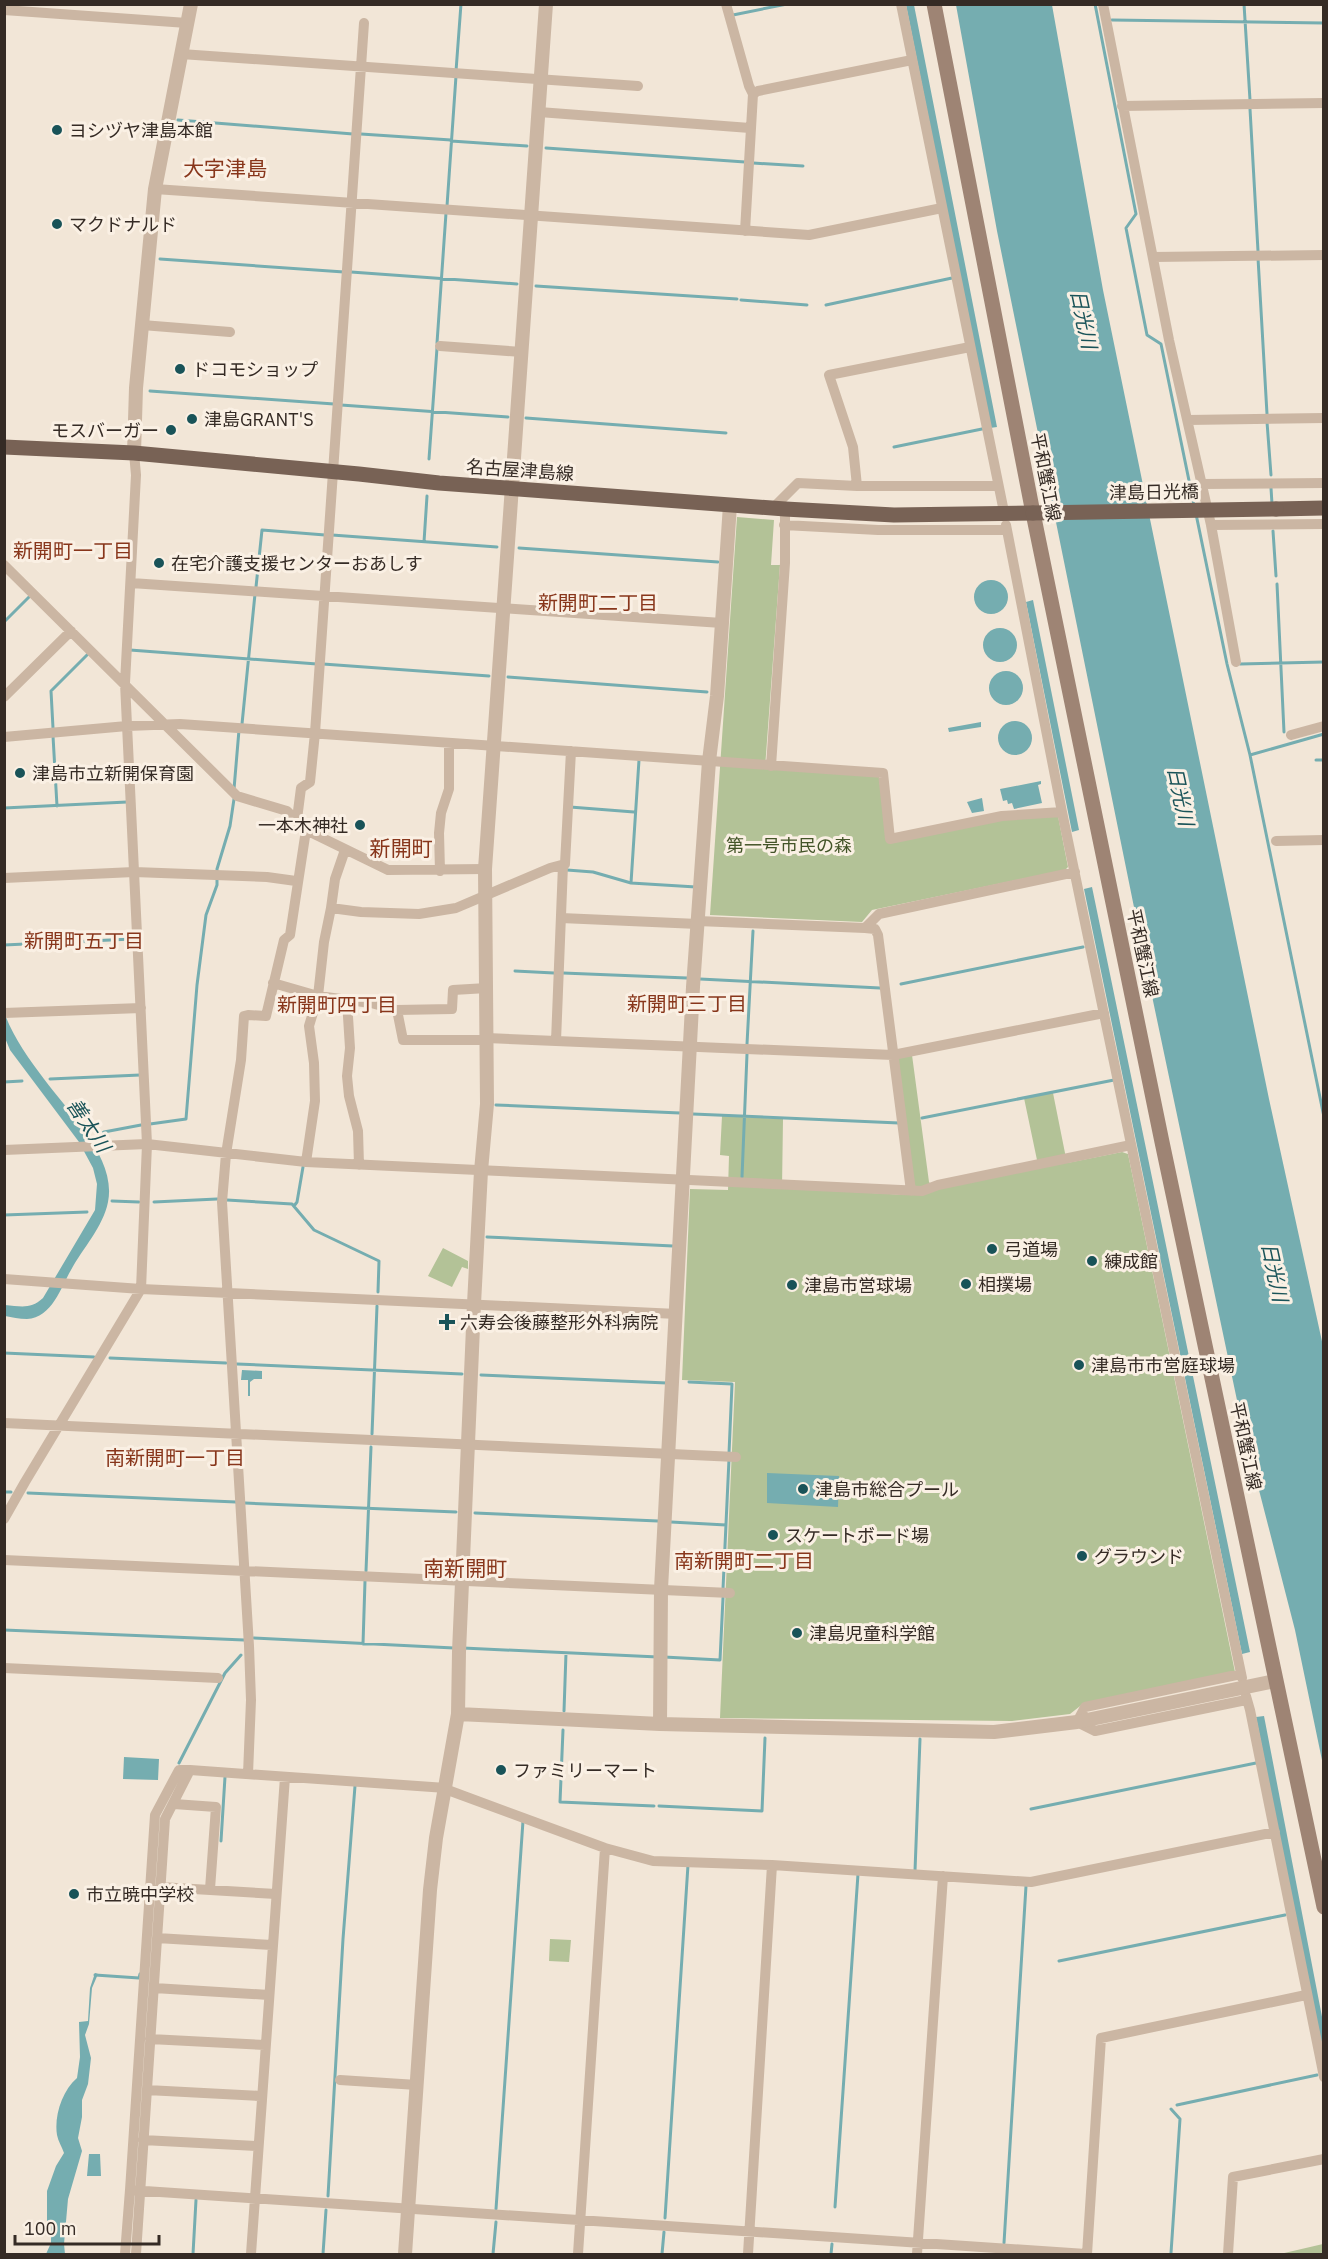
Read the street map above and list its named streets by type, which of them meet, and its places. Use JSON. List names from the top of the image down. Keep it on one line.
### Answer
{"streets":{"main road":["名古屋津島線","平和蟹江線","津島日光橋"]},"crossings":[["名古屋津島線","平和蟹江線"],["名古屋津島線","津島日光橋"],["平和蟹江線","津島日光橋"]],"districts":["大字津島","新開町一丁目","新開町二丁目","新開町","新開町五丁目","新開町三丁目","新開町四丁目","南新開町一丁目","南新開町二丁目","南新開町"],"water":["日光川","善太川"],"parks":["第一号市民の森"],"places":{"other":["ヨシヅヤ津島本館","マクドナルド","ドコモショップ","津島GRANT'S","モスバーガー","在宅介護支援センターおあしす","津島市立新開保育園","一本木神社","弓道場","練成館","相撲場","津島市営球場","津島市市営庭球場","津島市総合プール","スケートボード場","グラウンド","津島児童科学館","ファミリーマート","市立暁中学校"],"health":["六寿会後藤整形外科病院"]},"scale_bar":"100 m"}
